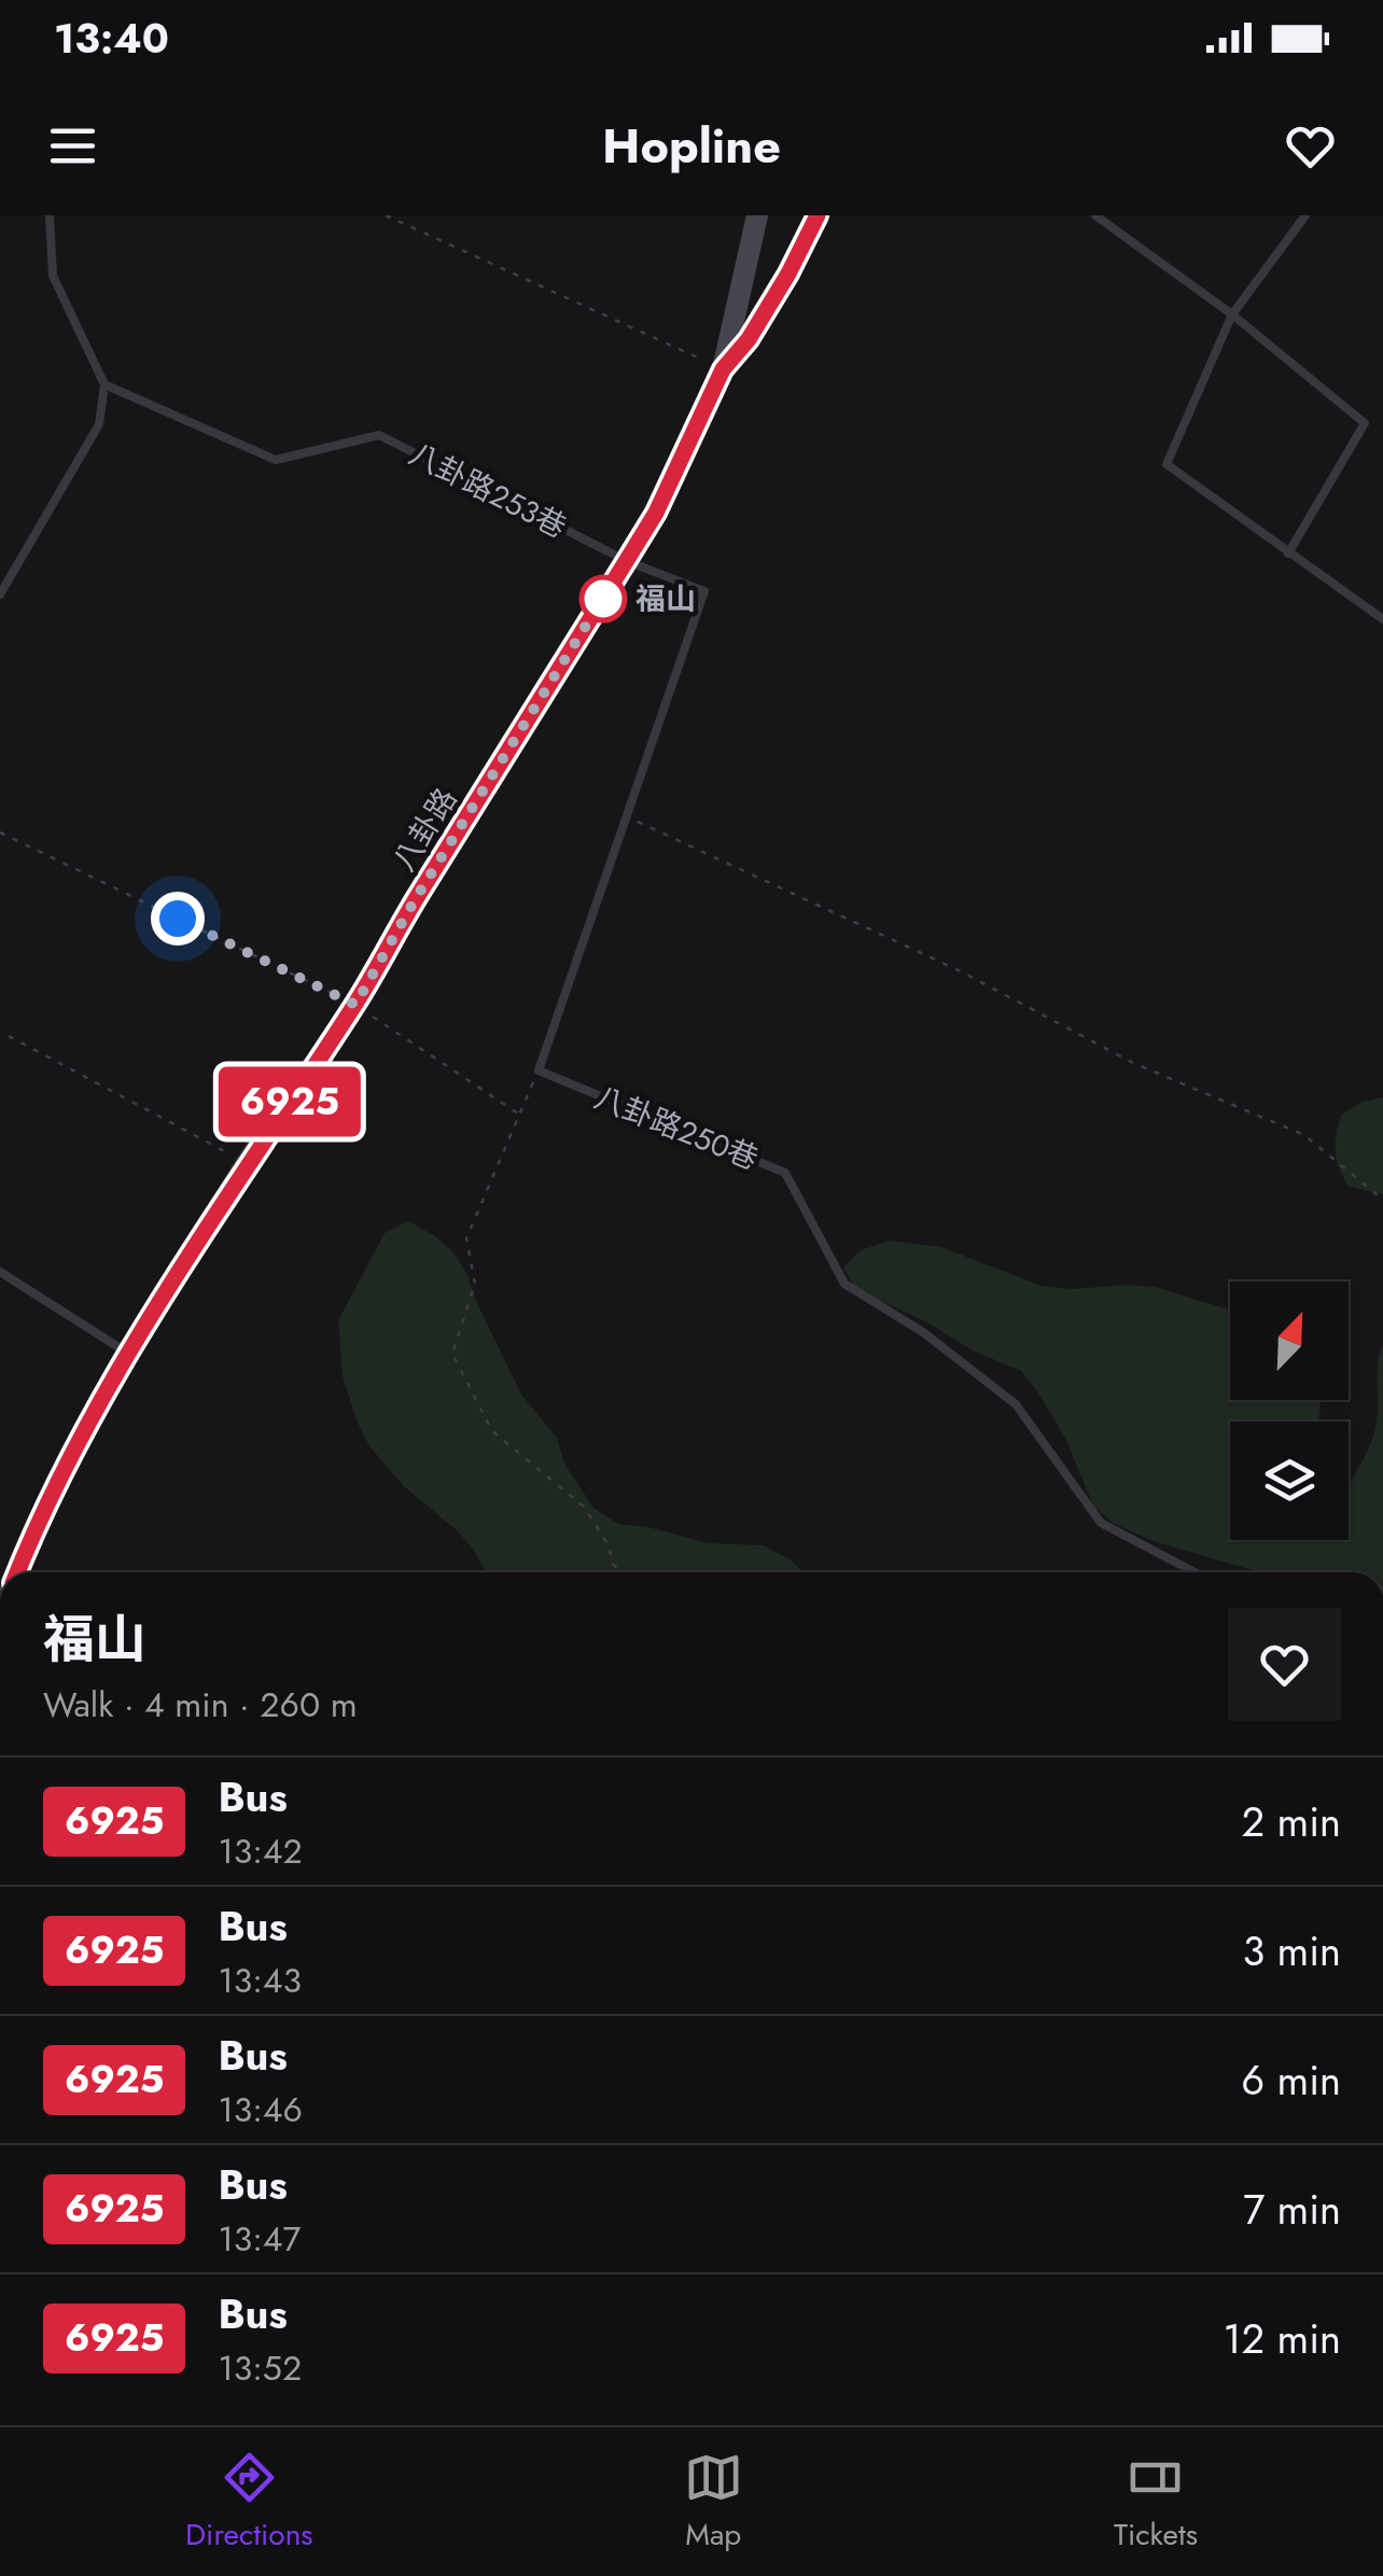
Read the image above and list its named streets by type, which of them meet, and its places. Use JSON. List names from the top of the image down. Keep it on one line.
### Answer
{"streets":{"main road":["八卦路"],"lane":["八卦路253巷","八卦路250巷"]},"crossings":[["八卦路253巷","八卦路"]],"places":["福山"],"lines":["bus line 6925"],"north":"top right","page":{"status":"13:40","header":"Hopline","on_map":"6925","heading":["福山","Walk · 4 min · 260 m"],"list":[{"mark":"6925","name":"Bus","note":"13:42","value":"2 min"},{"mark":"6925","name":"Bus","note":"13:43","value":"3 min"},{"mark":"6925","name":"Bus","note":"13:46","value":"6 min"},{"mark":"6925","name":"Bus","note":"13:47","value":"7 min"},{"mark":"6925","name":"Bus","note":"13:52","value":"12 min"}],"tabs":["Directions","Map","Tickets"]}}
